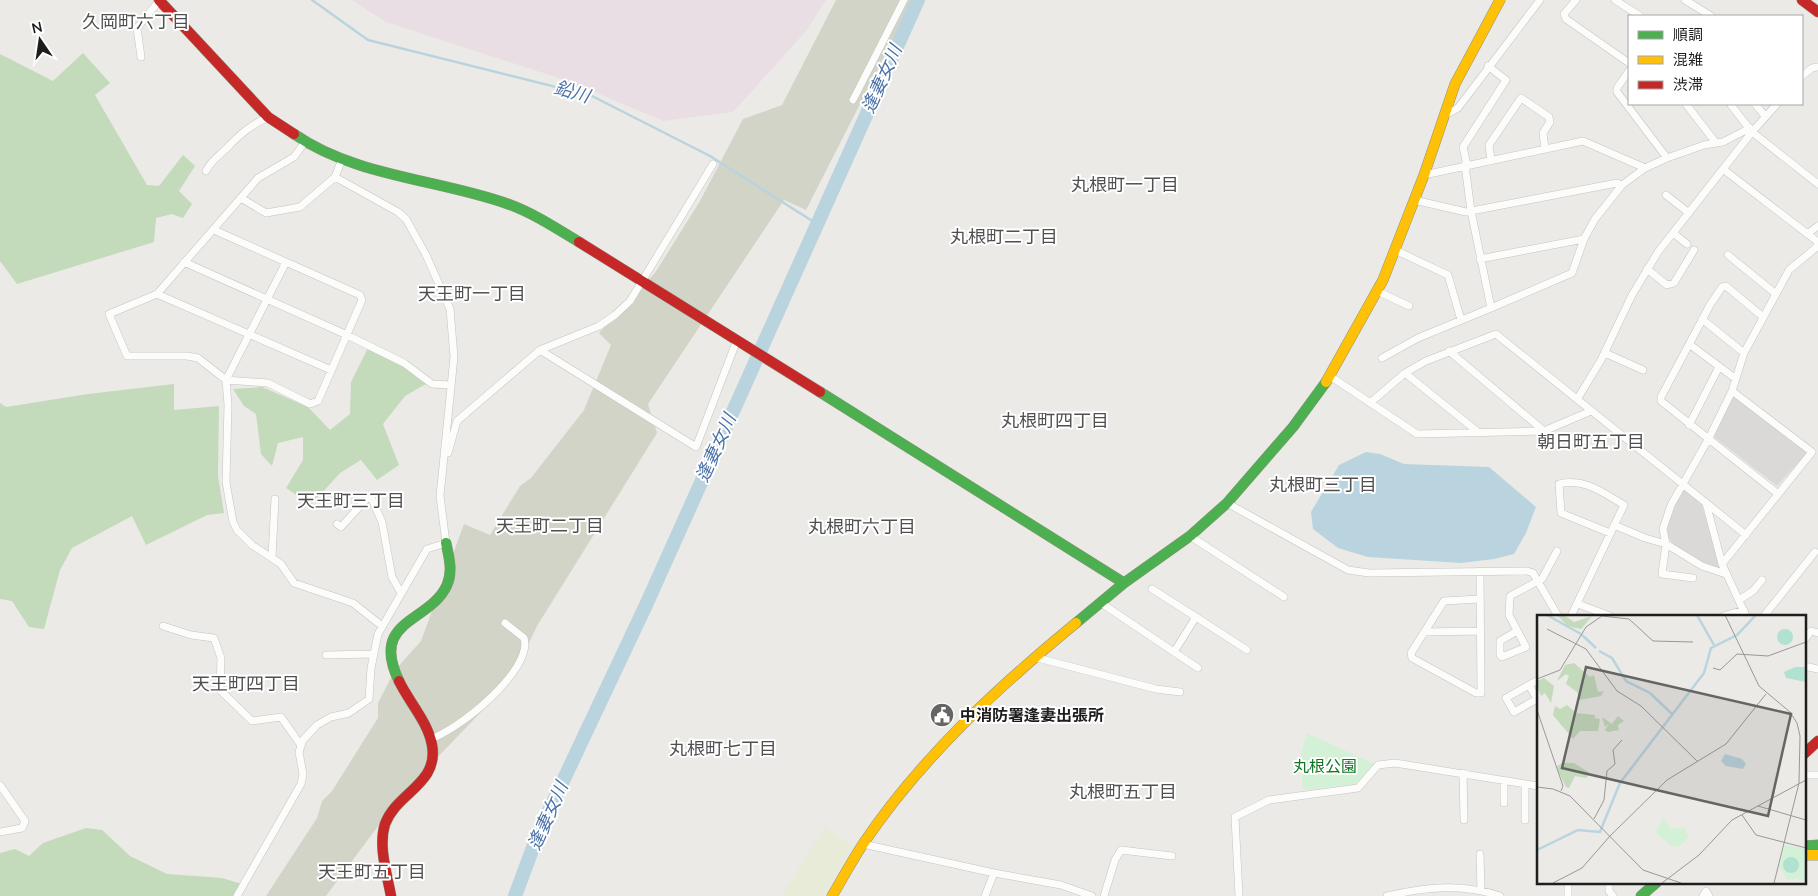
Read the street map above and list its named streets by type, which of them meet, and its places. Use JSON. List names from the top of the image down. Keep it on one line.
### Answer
{"districts":["久岡町六丁目","丸根町一丁目","丸根町二丁目","天王町一丁目","丸根町四丁目","朝日町五丁目","丸根町三丁目","天王町三丁目","天王町二丁目","丸根町六丁目","天王町四丁目","丸根町七丁目","丸根町五丁目","天王町五丁目"],"water":["逢妻女川","鉛川"],"parks":["丸根公園"],"places":{"public building":["中消防署逢妻出張所"]},"legend":["順調","混雑","渋滞"],"north":"top"}
